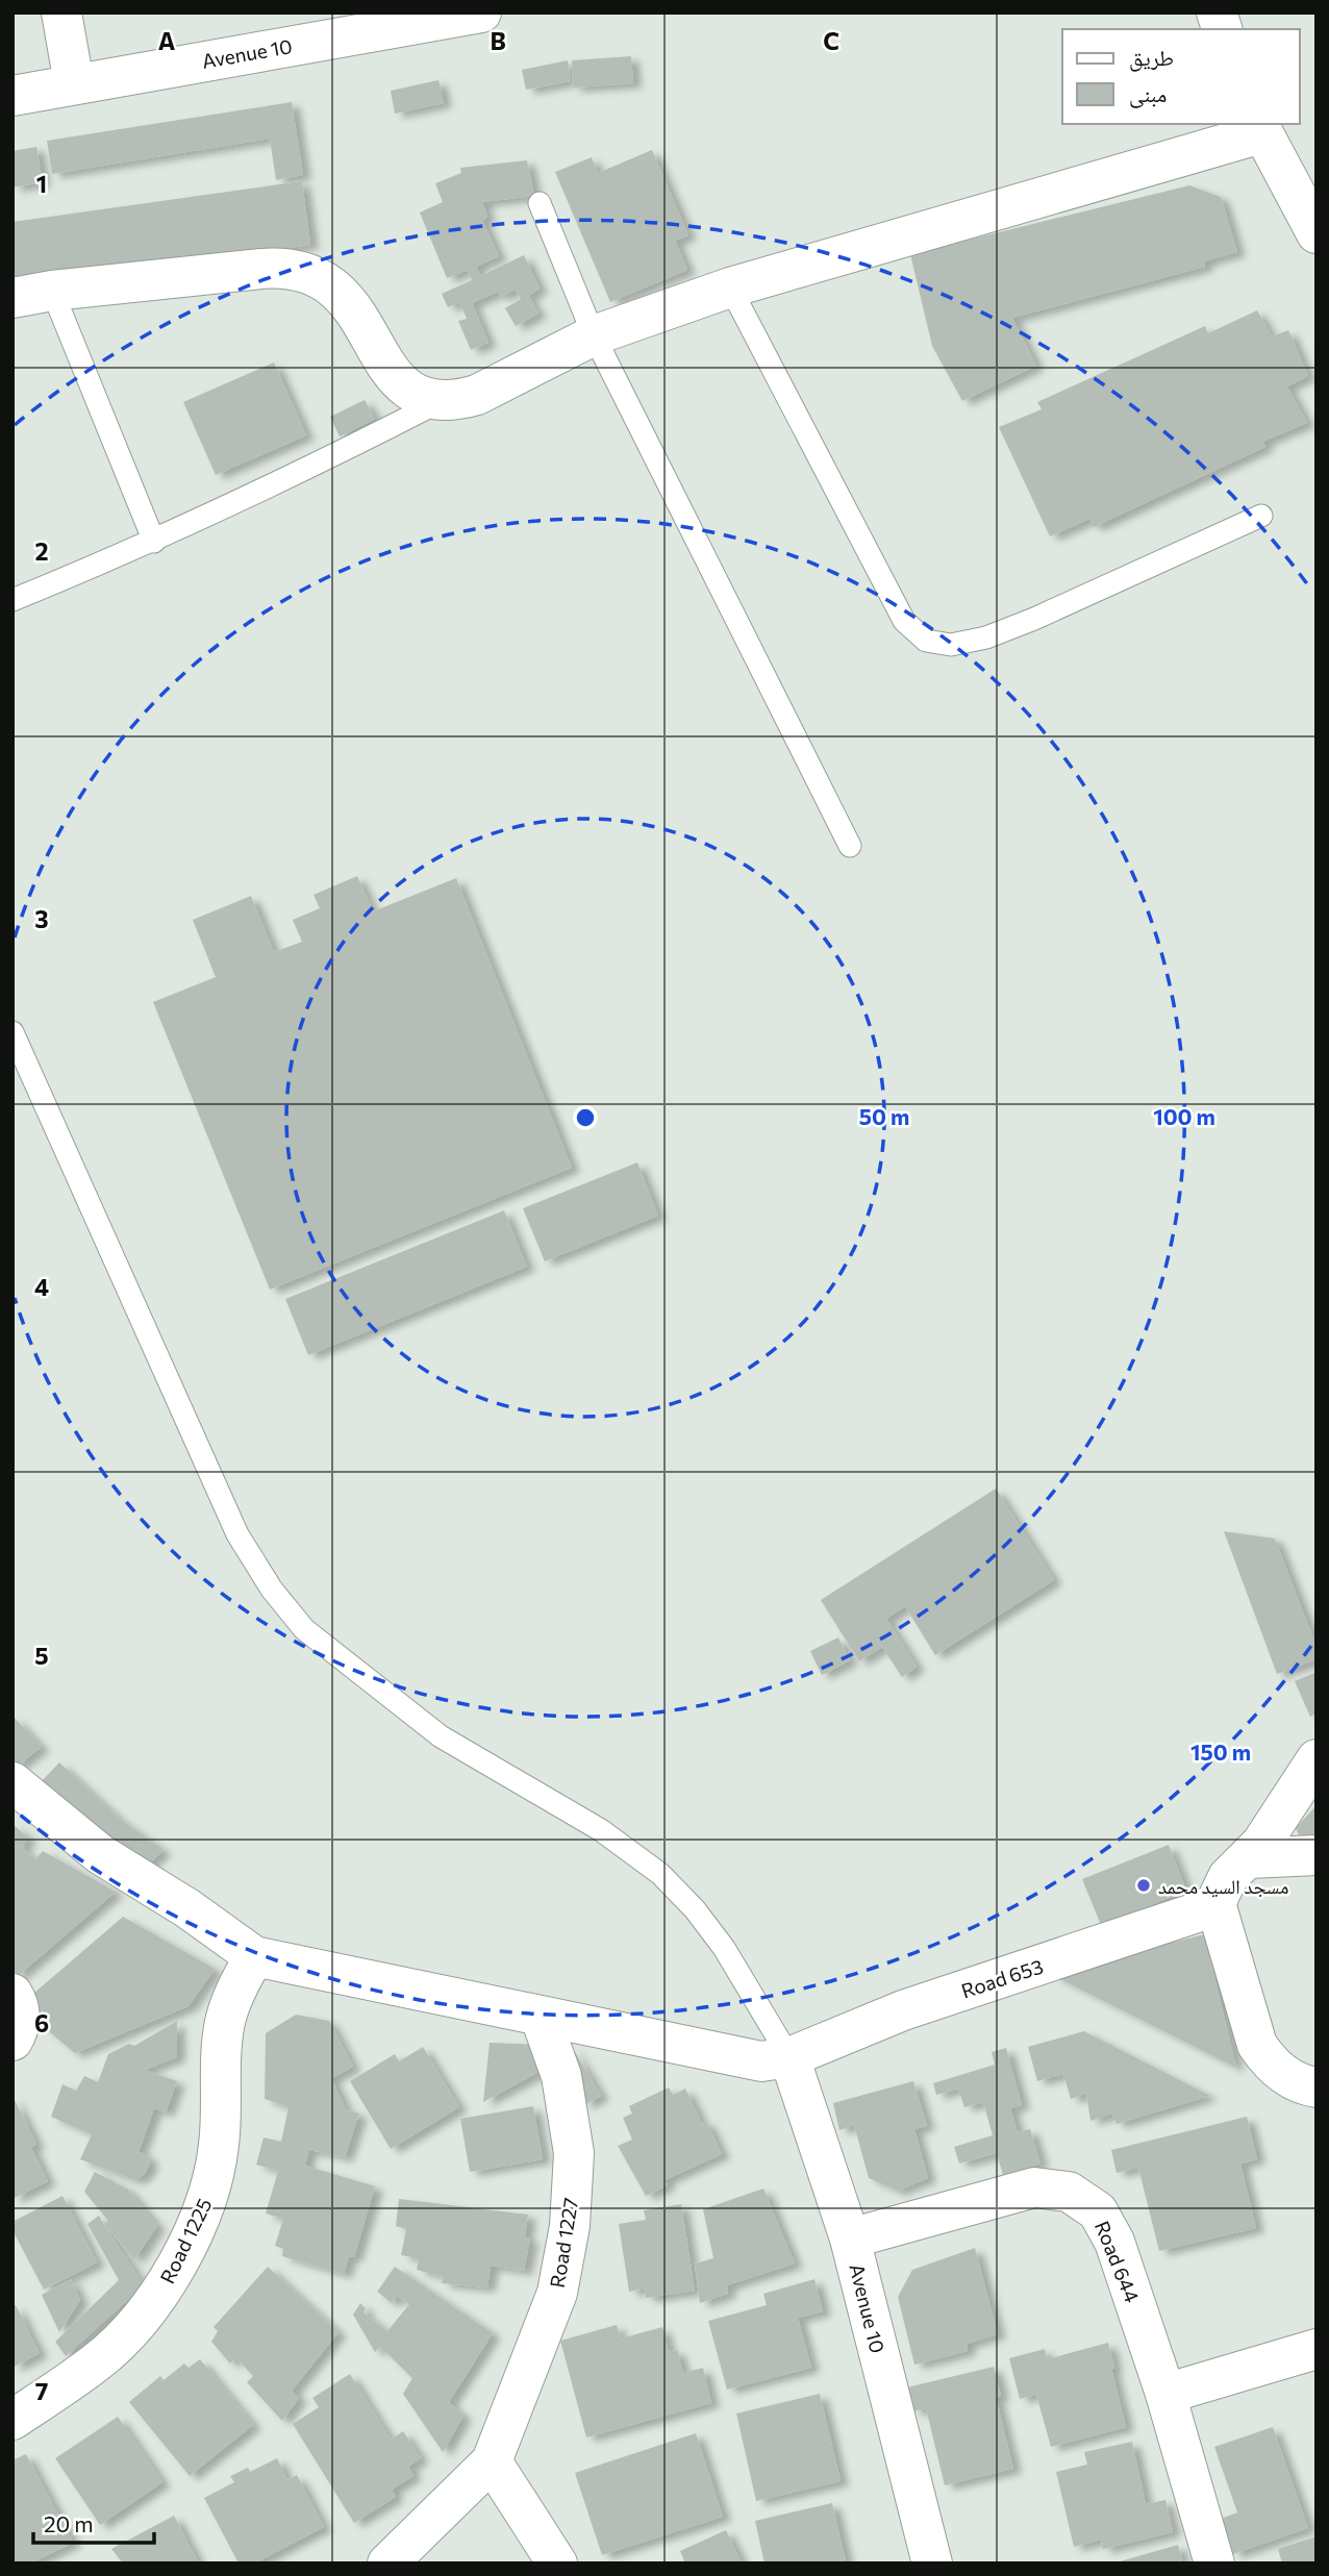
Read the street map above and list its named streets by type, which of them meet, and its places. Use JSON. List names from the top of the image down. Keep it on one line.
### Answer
{"streets":{"street":["Avenue 10","Road 653","Road 1225","Road 1227","Road 644"]},"crossings":[["Avenue 10","Road 653"],["Avenue 10","Road 644"]],"places":["مسجد السيد محمد"],"legend":["طريق","مبنى"],"scale_bar":"20 m","grid":{"columns":["A","B","C"],"rows":["1","2","3","4","5","6","7"]},"rings":["50 m","100 m","150 m"]}
